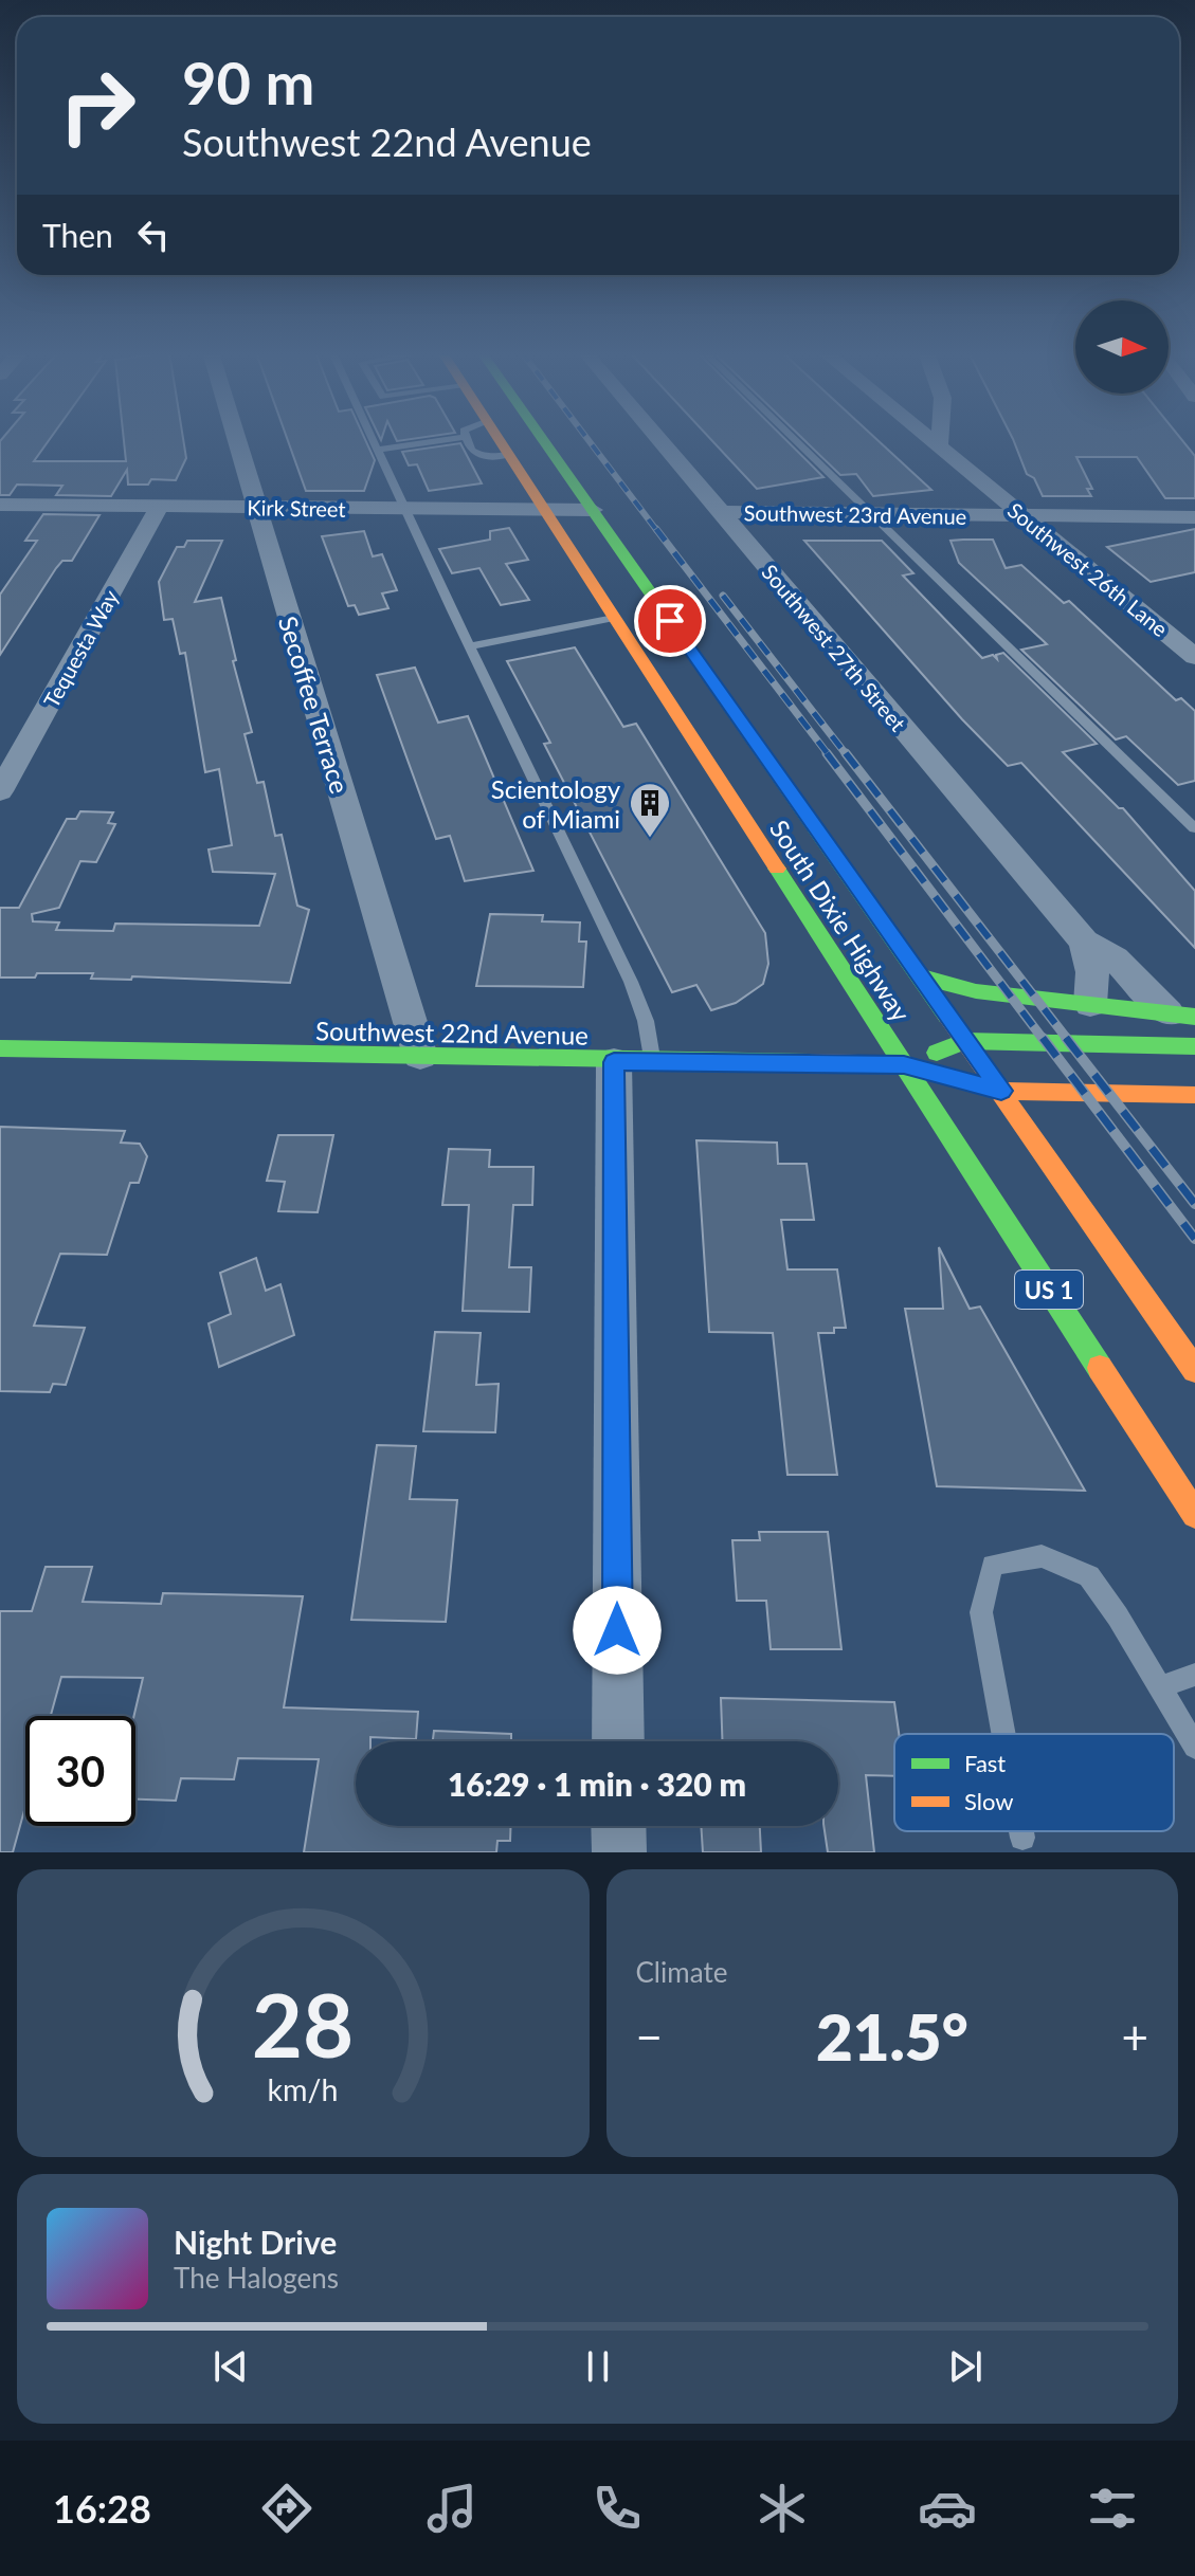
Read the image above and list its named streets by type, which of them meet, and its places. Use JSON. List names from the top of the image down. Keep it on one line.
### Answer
{"streets":{"main road":["South Dixie Highway","Southwest 22nd Avenue","US 1"],"street":["Kirk Street","Southwest 23rd Avenue","Southwest 26th Lane","Southwest 27th Street","Tequesta Way","Secoffee Terrace"]},"crossings":[["Kirk Street","Tequesta Way"],["Kirk Street","Secoffee Terrace"],["Kirk Street","South Dixie Highway"],["Southwest 23rd Avenue","Southwest 26th Lane"],["Southwest 23rd Avenue","Southwest 27th Street"],["Secoffee Terrace","Southwest 22nd Avenue"],["South Dixie Highway","Southwest 22nd Avenue"]],"places":{"building":["Scientology of Miami"]},"legend":["Fast","Slow"],"north":"right","page":{"turn":["90 m","Southwest 22nd Avenue"],"then":"Then","limit":"30","trip":"16:29 · 1 min · 320 m","tile":"Climate","heat":["−","21.5°","+"],"song":["Night Drive","The Halogens"],"tabs":"16:28","gauge":["28","km/h"]}}
